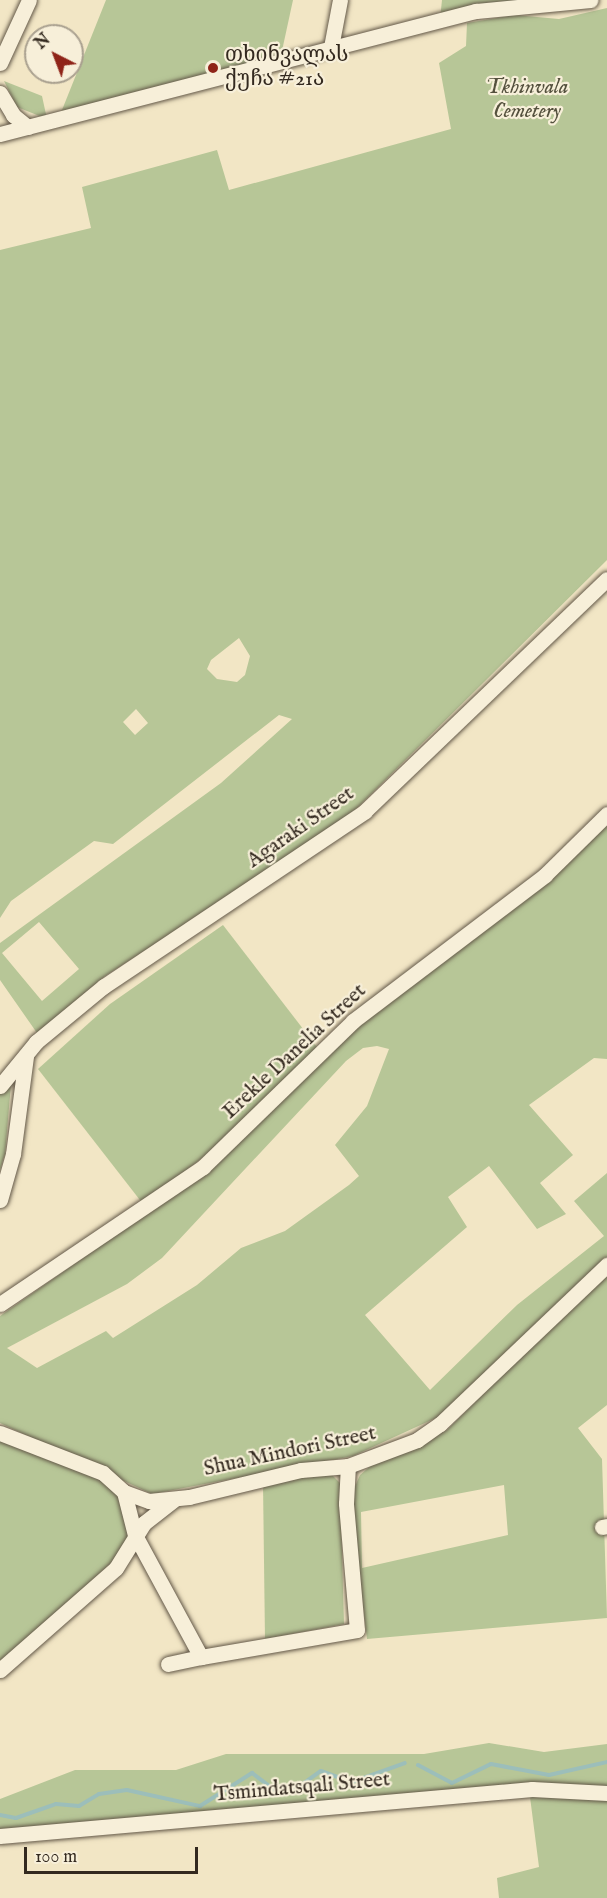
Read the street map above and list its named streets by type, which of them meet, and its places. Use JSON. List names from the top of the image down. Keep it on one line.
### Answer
{"streets":{"street":["Agaraki Street","Erekle Danelia Street","Shua Mindori Street","Tsmindatsqali Street"]},"parks":["Tkhinvala Cemetery"],"places":["თხინვალას ქუჩა #21ა"],"scale_bar":"100 m","north":"top left"}
